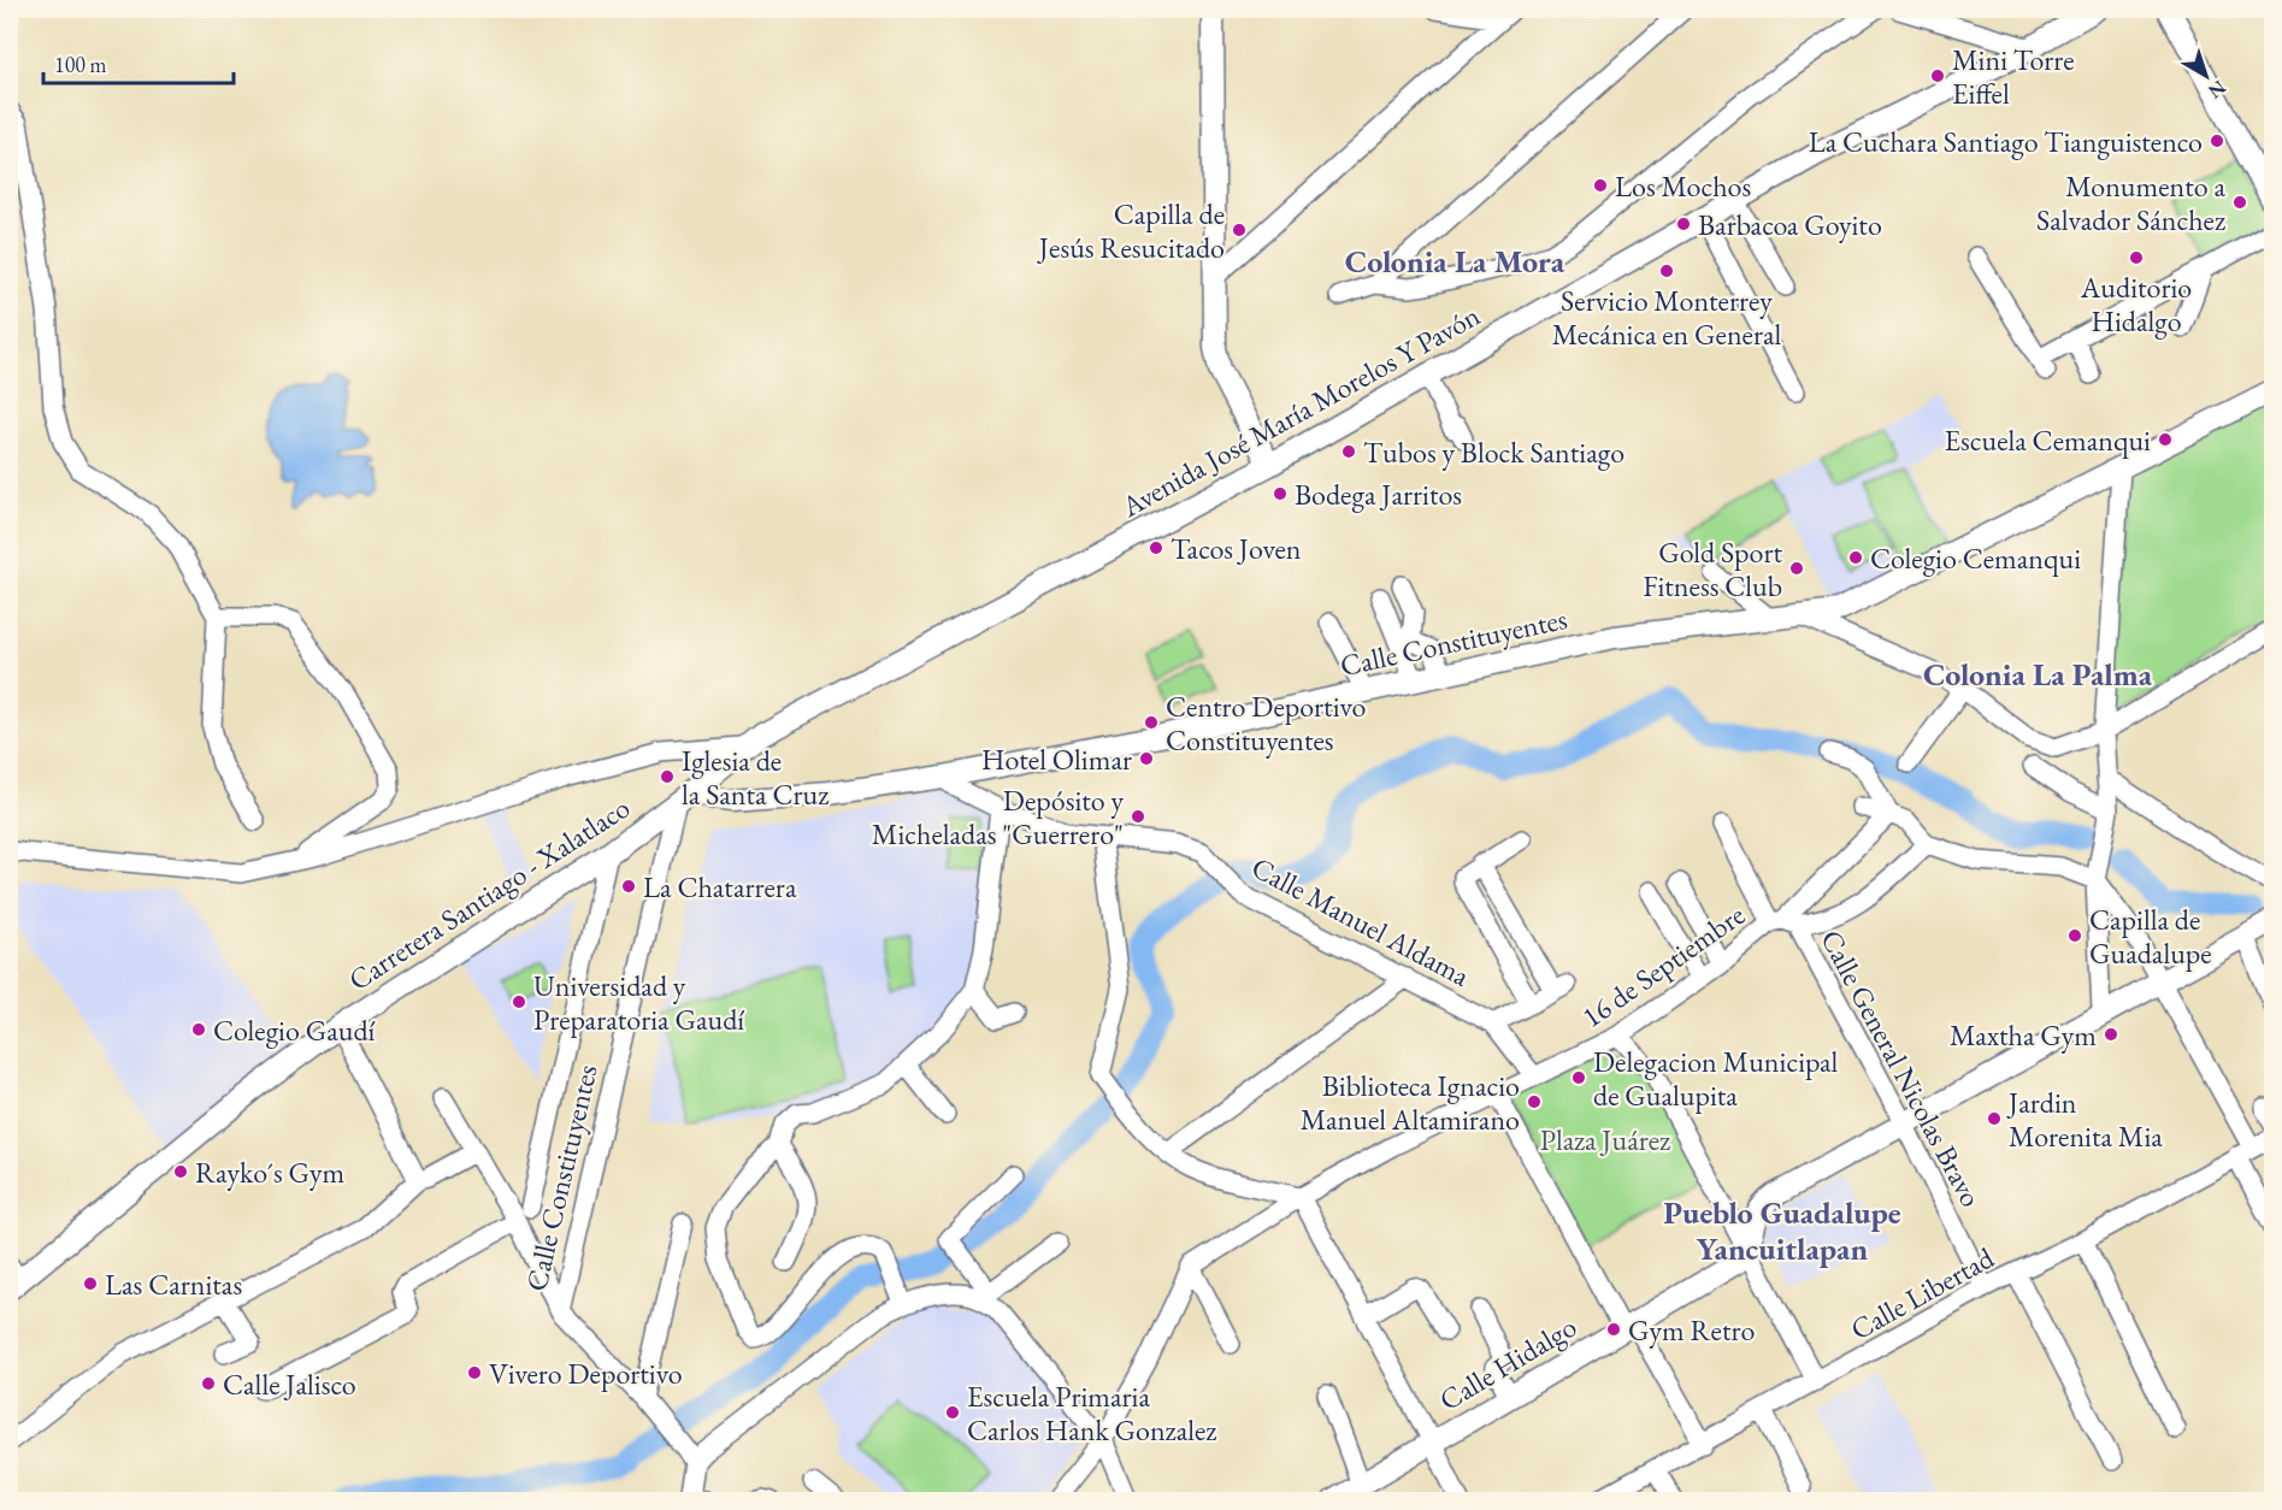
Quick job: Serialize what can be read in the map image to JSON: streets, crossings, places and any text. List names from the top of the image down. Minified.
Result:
{"streets":{"main road":["Avenida José María Morelos Y Pavón","Calle Constituyentes","Carretera Santiago - Xalatlaco","Calle Hidalgo"],"street":["Calle Manuel Aldama","16 de Septiembre","Calle General Nicolas Bravo","Calle Libertad"]},"crossings":[["Avenida José María Morelos Y Pavón","Calle Constituyentes"],["Avenida José María Morelos Y Pavón","Carretera Santiago - Xalatlaco"],["Calle Constituyentes","Carretera Santiago - Xalatlaco"],["Calle Constituyentes","Calle Manuel Aldama"],["Calle Manuel Aldama","16 de Septiembre"],["16 de Septiembre","Calle General Nicolas Bravo"],["Calle General Nicolas Bravo","Calle Libertad"]],"districts":["Colonia La Mora","Colonia La Palma","Pueblo Guadalupe Yancuitlapan"],"parks":["Plaza Juárez"],"places":["Mini Torre Eiffel","La Cuchara Santiago Tianguistenco","Los Mochos","Monumento a Salvador Sánchez","Barbacoa Goyito","Capilla de Jesús Resucitado","Auditorio Hidalgo","Servicio Monterrey Mecánica en General","Escuela Cemanqui","Tubos y Block Santiago","Bodega Jarritos","Tacos Joven","Colegio Cemanqui","Gold Sport Fitness Club","Centro Deportivo Constituyentes","Hotel Olimar","Iglesia de la Santa Cruz","Depósito y Micheladas \"Guerrero\"","La Chatarrera","Capilla de Guadalupe","Universidad y Preparatoria Gaudí","Colegio Gaudí","Maxtha Gym","Delegacion Municipal de Gualupita","Biblioteca Ignacio Manuel Altamirano","Jardin Morenita Mia","Rayko´s Gym","Las Carnitas","Gym Retro","Vivero Deportivo","Calle Jalisco","Escuela Primaria Carlos Hank Gonzalez"],"scale_bar":"100 m","north":"bottom right"}
